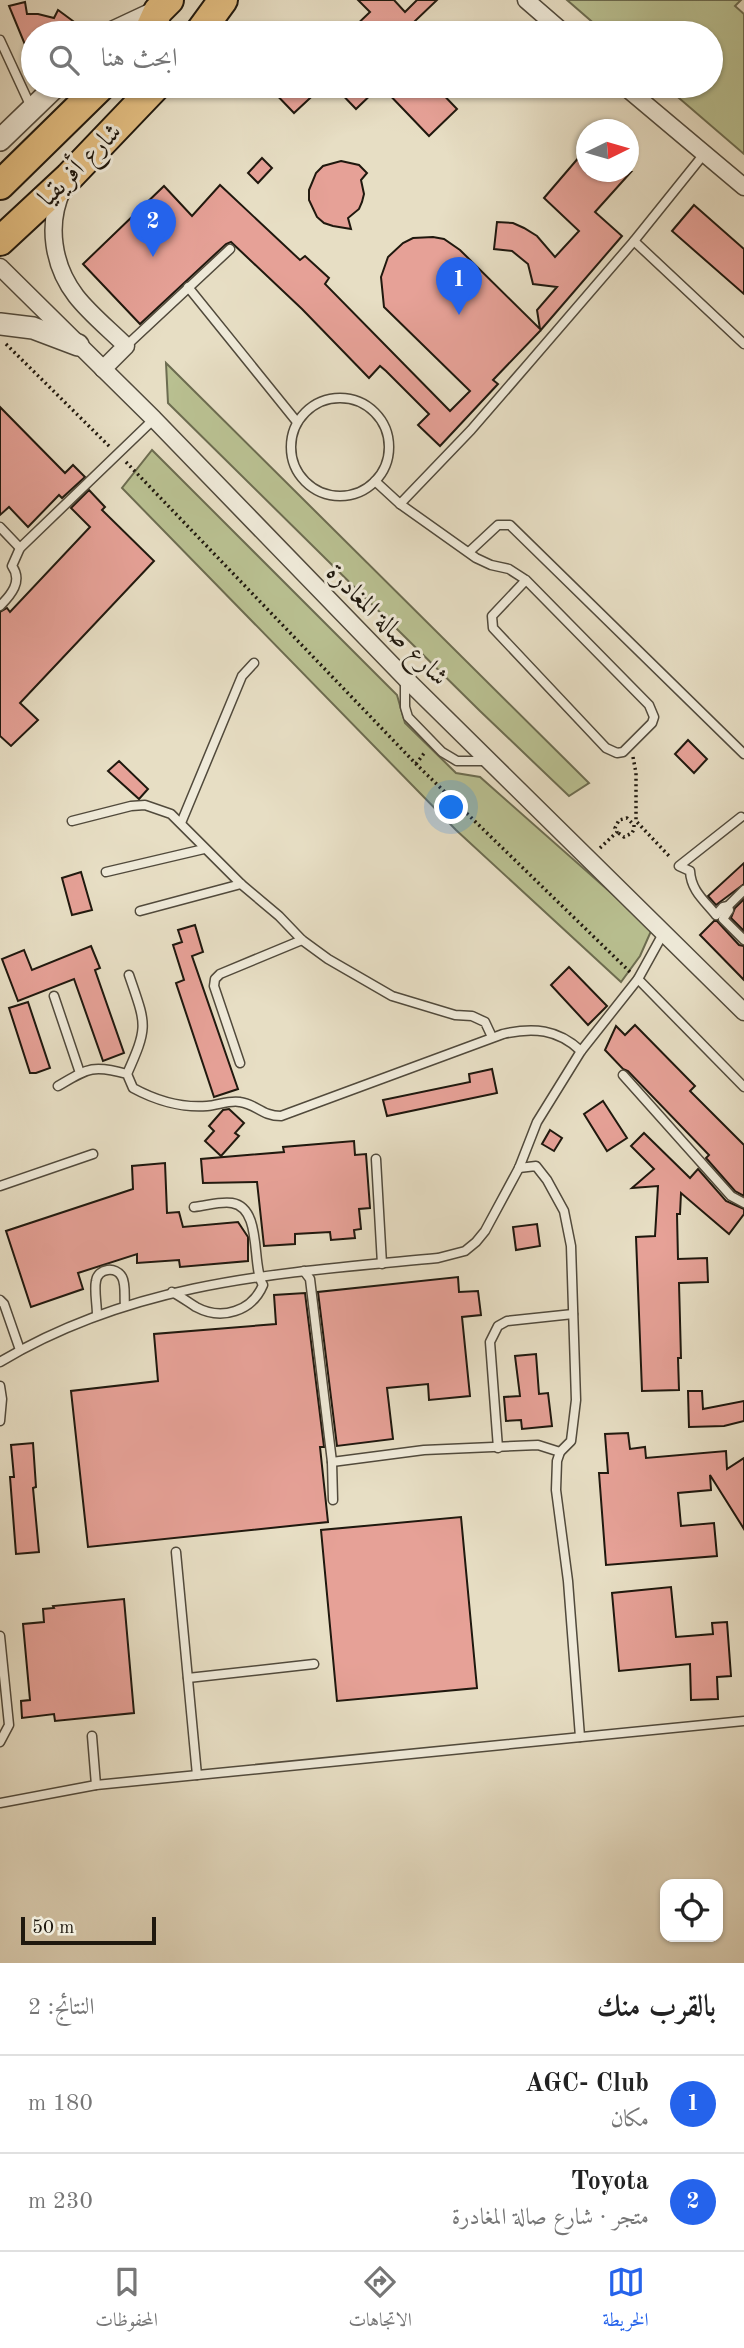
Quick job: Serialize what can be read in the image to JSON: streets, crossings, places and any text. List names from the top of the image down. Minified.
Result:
{"streets":{"highway":["شارع أفريقيا"],"street":["شارع صالة المغادرة"]},"scale_bar":"50 m","north":"right","page":{"search":"ابحث هنا","pins":["2","1"],"scale":"50 m","heading":["بالقرب منك","النتائج: 2"],"list":[{"mark":"1","name":"AGC- Club","note":"مكان","value":"180 m"},{"mark":"2","name":"Toyota","note":"متجر · شارع صالة المغادرة","value":"230 m"}],"nav":["الخريطة","الاتجاهات","المحفوظات"]}}
